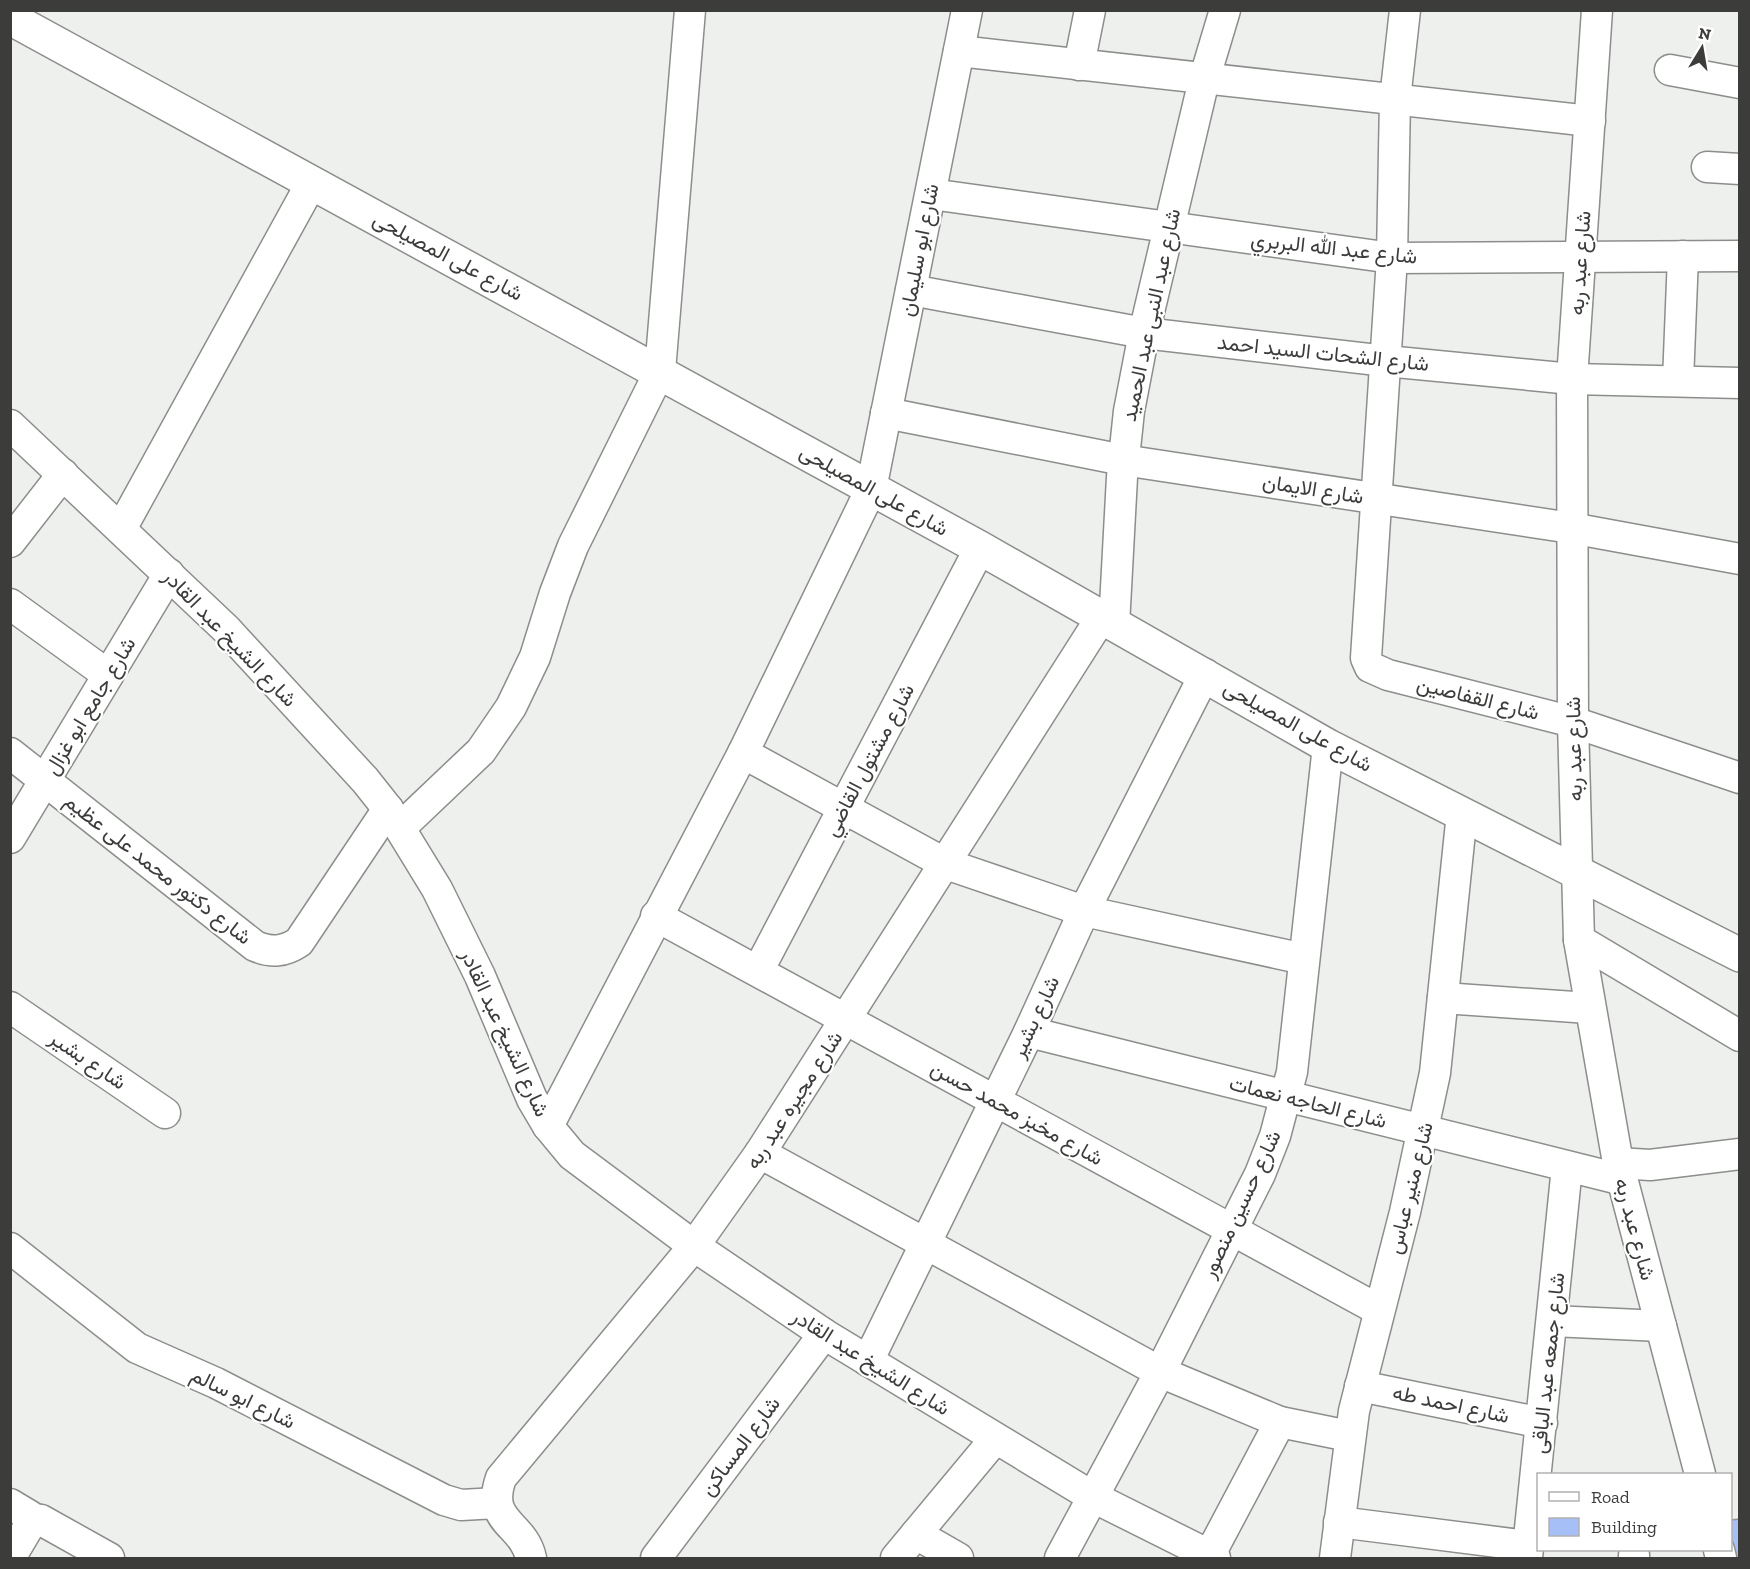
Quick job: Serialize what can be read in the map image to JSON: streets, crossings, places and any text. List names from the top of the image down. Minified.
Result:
{"streets":{"street":["شارع عبد الله البربري","شارع ابو سليمان","شارع على المصيلحى","شارع عبد ربه","شارع عبد النبى عبد الحميد","شارع الشحات السيد احمد","شارع الايمان","شارع الشيخ عبد القادر","شارع القفاصين","شارع جامع ابو غزال","شارع مشتول القاضي","شارع دكتور محمد على عظيم","شارع بشير","شارع مجيره عبد ربه","شارع الحاجه نعمات","شارع مخبز محمد حسن","شارع منير عباس","شارع حسين منصور","شارع جمعه عبد الباقى","شارع ابو سالم","شارع احمد طه","شارع المساكن"]},"crossings":[["شارع عبد الله البربري","شارع ابو سليمان"],["شارع عبد الله البربري","شارع عبد ربه"],["شارع عبد الله البربري","شارع عبد النبى عبد الحميد"],["شارع ابو سليمان","شارع على المصيلحى"],["شارع ابو سليمان","شارع الشحات السيد احمد"],["شارع ابو سليمان","شارع الايمان"],["شارع ابو سليمان","شارع الشيخ عبد القادر"],["شارع ابو سليمان","شارع مخبز محمد حسن"],["شارع على المصيلحى","شارع عبد ربه"],["شارع على المصيلحى","شارع عبد النبى عبد الحميد"],["شارع على المصيلحى","شارع مشتول القاضي"],["شارع على المصيلحى","شارع دكتور محمد على عظيم"],["شارع على المصيلحى","شارع بشير"],["شارع على المصيلحى","شارع مجيره عبد ربه"],["شارع على المصيلحى","شارع منير عباس"],["شارع على المصيلحى","شارع حسين منصور"],["شارع عبد ربه","شارع الشحات السيد احمد"],["شارع عبد ربه","شارع الايمان"],["شارع عبد ربه","شارع القفاصين"],["شارع عبد ربه","شارع الحاجه نعمات"],["شارع عبد النبى عبد الحميد","شارع الشحات السيد احمد"],["شارع عبد النبى عبد الحميد","شارع الايمان"],["شارع عبد النبى عبد الحميد","شارع مجيره عبد ربه"],["شارع الايمان","شارع القفاصين"],["شارع الشيخ عبد القادر","شارع جامع ابو غزال"],["شارع الشيخ عبد القادر","شارع دكتور محمد على عظيم"],["شارع الشيخ عبد القادر","شارع بشير"],["شارع الشيخ عبد القادر","شارع مجيره عبد ربه"],["شارع الشيخ عبد القادر","شارع حسين منصور"],["شارع الشيخ عبد القادر","شارع المساكن"],["شارع جامع ابو غزال","شارع دكتور محمد على عظيم"],["شارع مشتول القاضي","شارع مخبز محمد حسن"],["شارع بشير","شارع الحاجه نعمات"],["شارع بشير","شارع مخبز محمد حسن"],["شارع مجيره عبد ربه","شارع مخبز محمد حسن"],["شارع مجيره عبد ربه","شارع ابو سالم"],["شارع الحاجه نعمات","شارع منير عباس"],["شارع الحاجه نعمات","شارع حسين منصور"],["شارع الحاجه نعمات","شارع جمعه عبد الباقى"],["شارع مخبز محمد حسن","شارع منير عباس"],["شارع مخبز محمد حسن","شارع حسين منصور"],["شارع منير عباس","شارع احمد طه"],["شارع جمعه عبد الباقى","شارع احمد طه"]],"legend":["Road","Building"],"north":"top"}
